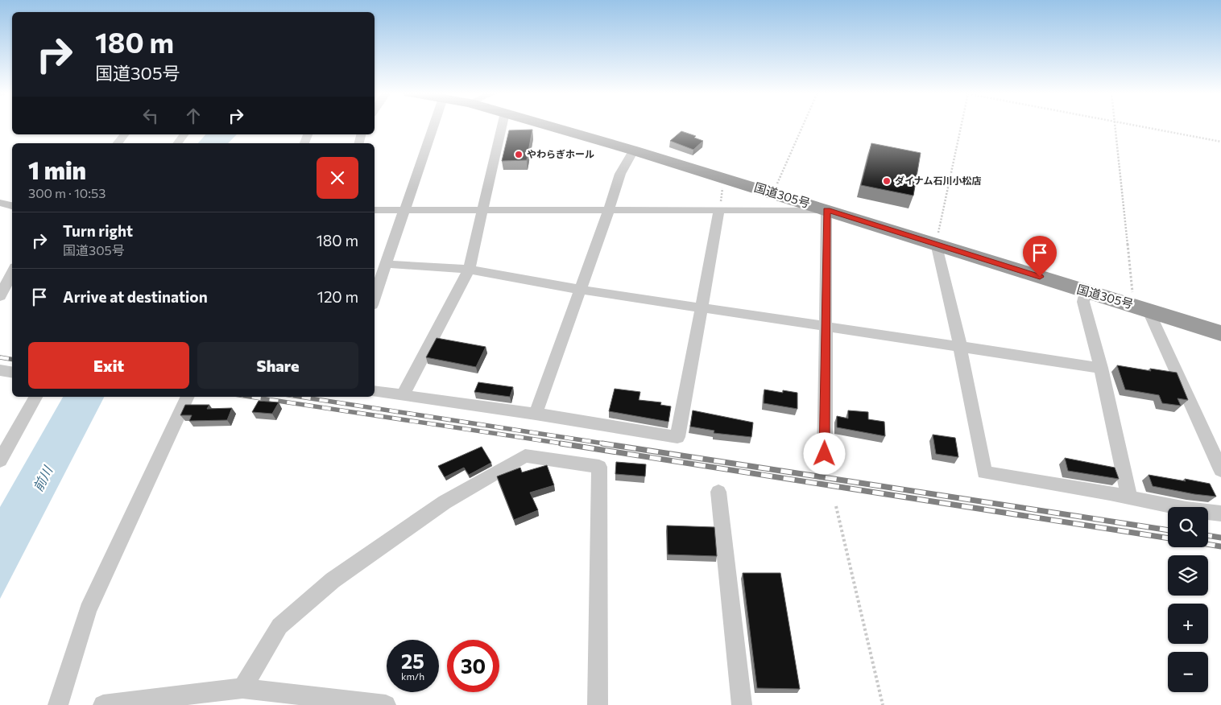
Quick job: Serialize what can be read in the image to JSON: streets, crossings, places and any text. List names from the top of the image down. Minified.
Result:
{"streets":{"highway":["国道305号"]},"water":["前川"],"places":["やわらぎホール","ダイナム石川小松店"],"page":{"turn":["180 m","国道305号"],"heading":["1 min","300 m · 10:53"],"list":[{"name":"Turn right","note":"国道305号","value":"180 m"},{"name":"Arrive at destination","value":"120 m"}],"buttons":["Exit","Share"],"map_buttons":["+","−"],"speed":"25 km/h","limit":"30"}}
